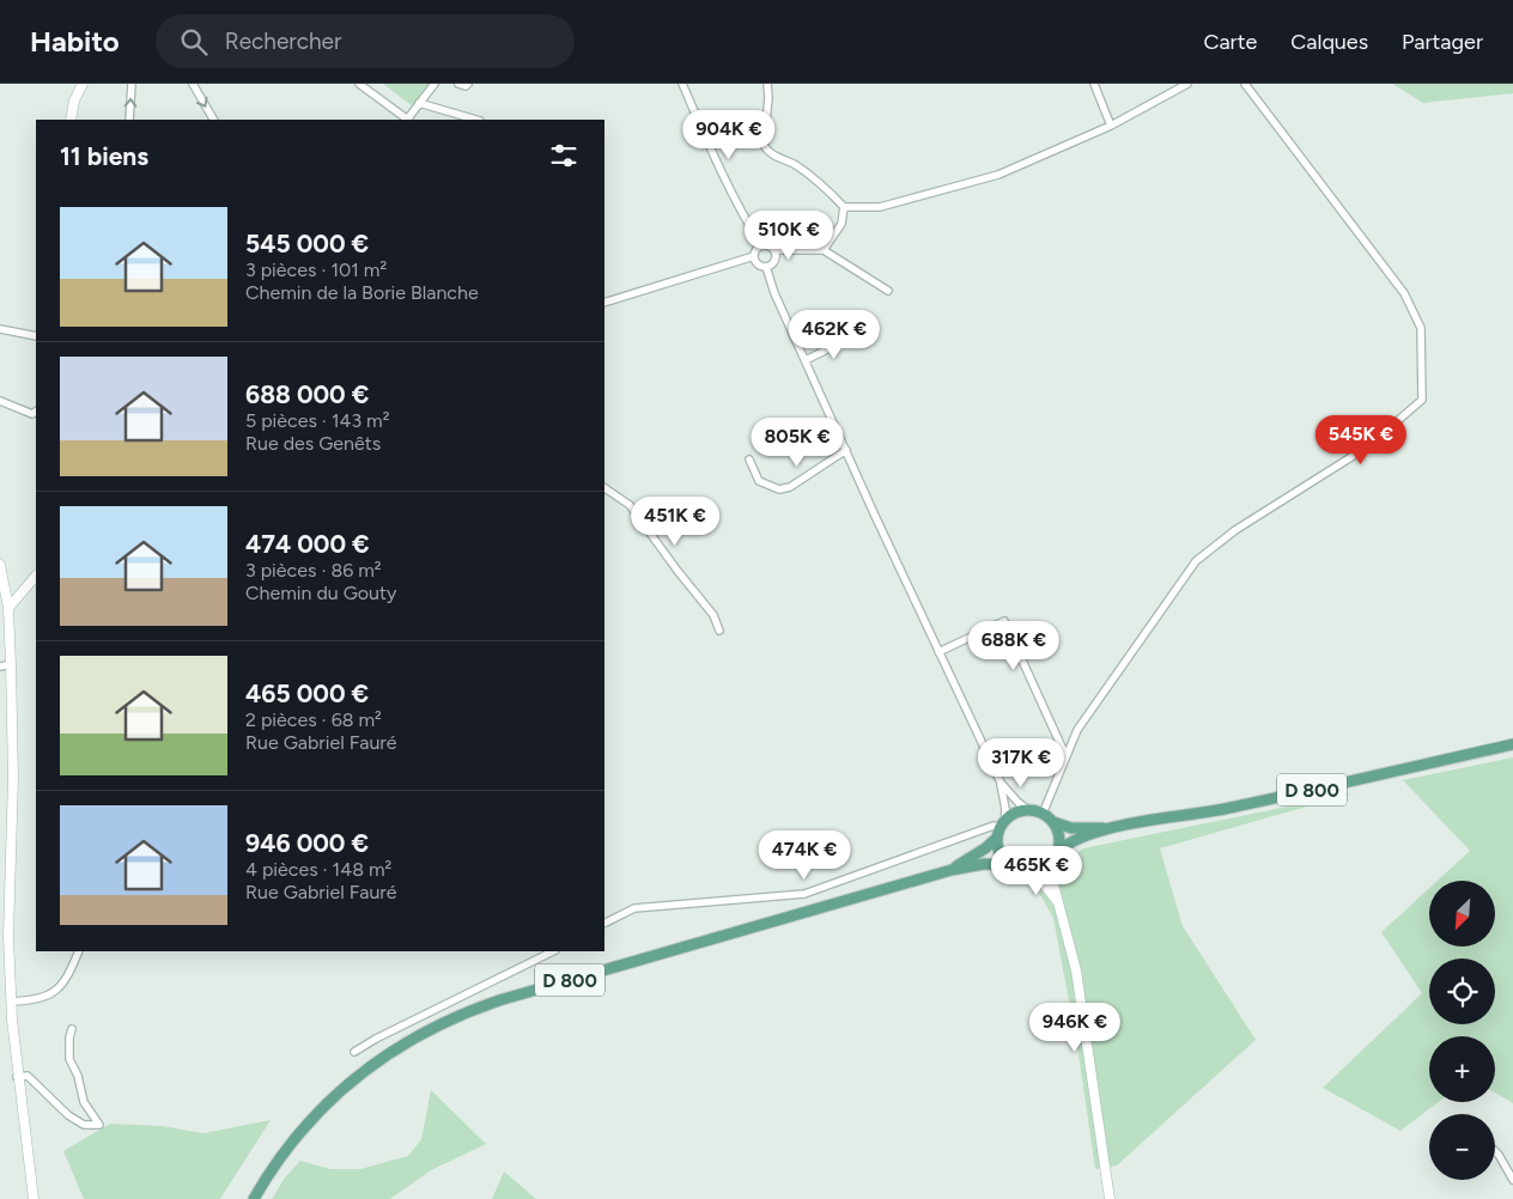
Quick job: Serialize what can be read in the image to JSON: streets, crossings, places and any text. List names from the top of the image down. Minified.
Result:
{"streets":{"main road":["D 800"]},"north":"bottom left","page":{"header":"Habito","search":"Rechercher","nav":["Carte","Calques","Partager"],"price":["904K €","510K €","462K €","545K €","805K €","451K €","688K €","317K €","474K €","465K €","946K €"],"heading":"11 biens","list":[{"name":"545 000 €","note":"3 pièces · 101 m² · Chemin de la Borie Blanche"},{"name":"688 000 €","note":"5 pièces · 143 m² · Rue des Genêts"},{"name":"474 000 €","note":"3 pièces · 86 m² · Chemin du Gouty"},{"name":"465 000 €","note":"2 pièces · 68 m² · Rue Gabriel Fauré"},{"name":"946 000 €","note":"4 pièces · 148 m² · Rue Gabriel Fauré"}],"map_buttons":["+","−"]}}
